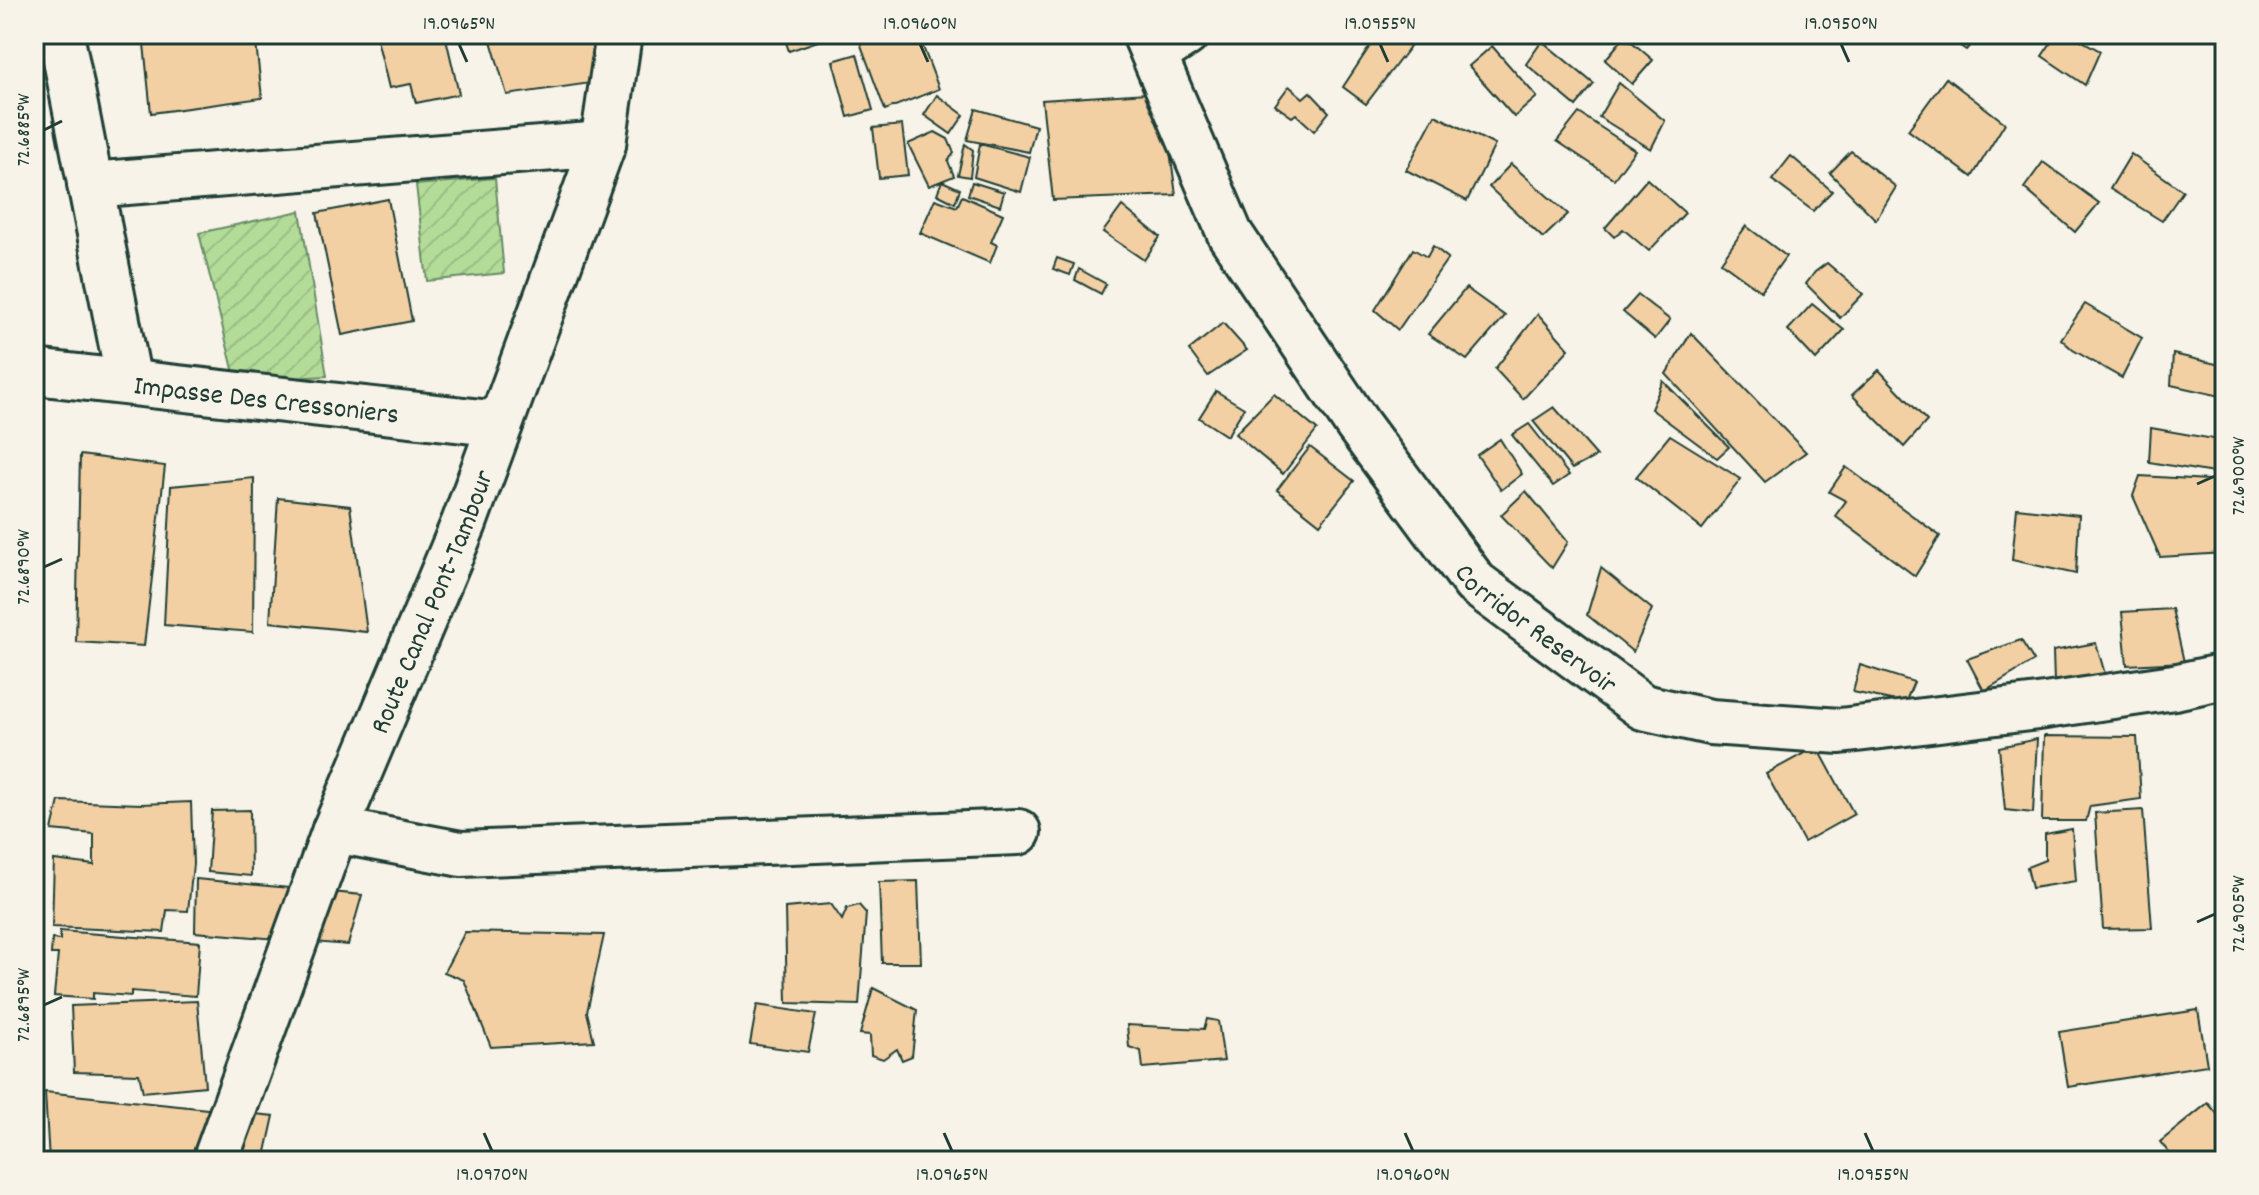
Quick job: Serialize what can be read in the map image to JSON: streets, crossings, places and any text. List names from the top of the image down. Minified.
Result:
{"streets":{"street":["Impasse Des Cressoniers","Route Canal Pont-Tambour","Corridor Reservoir"]},"crossings":[["Impasse Des Cressoniers","Route Canal Pont-Tambour"]],"coordinates":["19.0965°N","19.0960°N","19.0955°N","19.0950°N","72.6885°W","72.6900°W","72.6890°W","72.6905°W","72.6895°W","19.0970°N"]}
